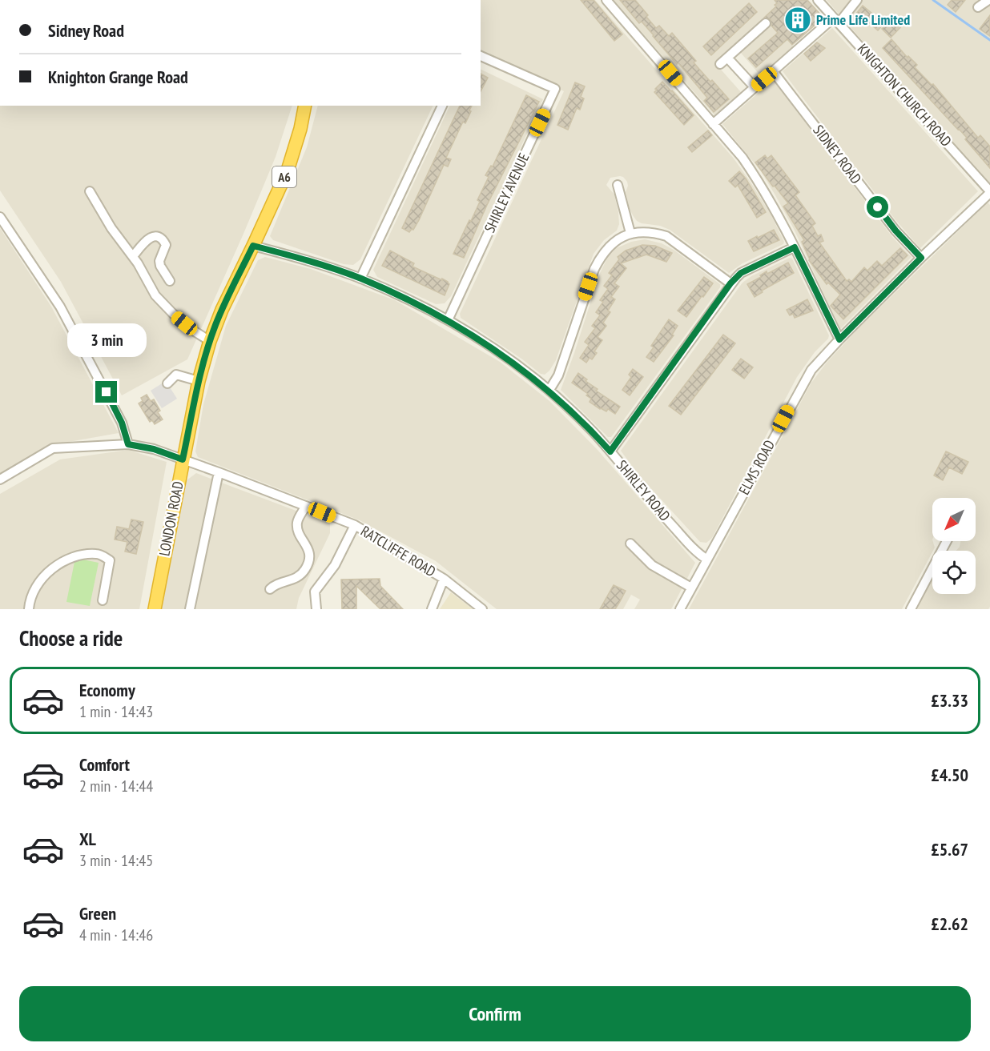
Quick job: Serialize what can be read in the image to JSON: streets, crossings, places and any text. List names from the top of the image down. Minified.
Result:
{"streets":{"highway":["A6","LONDON ROAD"],"street":["KNIGHTON CHURCH ROAD","SIDNEY ROAD","SHIRLEY AVENUE","ELMS ROAD","SHIRLEY ROAD","RATCLIFFE ROAD"]},"crossings":[["KNIGHTON CHURCH ROAD","ELMS ROAD"],["SIDNEY ROAD","ELMS ROAD"],["SHIRLEY AVENUE","SHIRLEY ROAD"],["ELMS ROAD","SHIRLEY ROAD"],["SHIRLEY ROAD","LONDON ROAD"],["LONDON ROAD","RATCLIFFE ROAD"]],"places":{"building":["Prime Life Limited"]},"north":"bottom left","page":{"banner":["Sidney Road","Knighton Grange Road"],"bubble":"3 min","heading":"Choose a ride","list":[{"name":"Economy","note":"1 min · 14:43","value":"£3.33"},{"name":"Comfort","note":"2 min · 14:44","value":"£4.50"},{"name":"XL","note":"3 min · 14:45","value":"£5.67"},{"name":"Green","note":"4 min · 14:46","value":"£2.62"}],"buttons":"Confirm"}}
